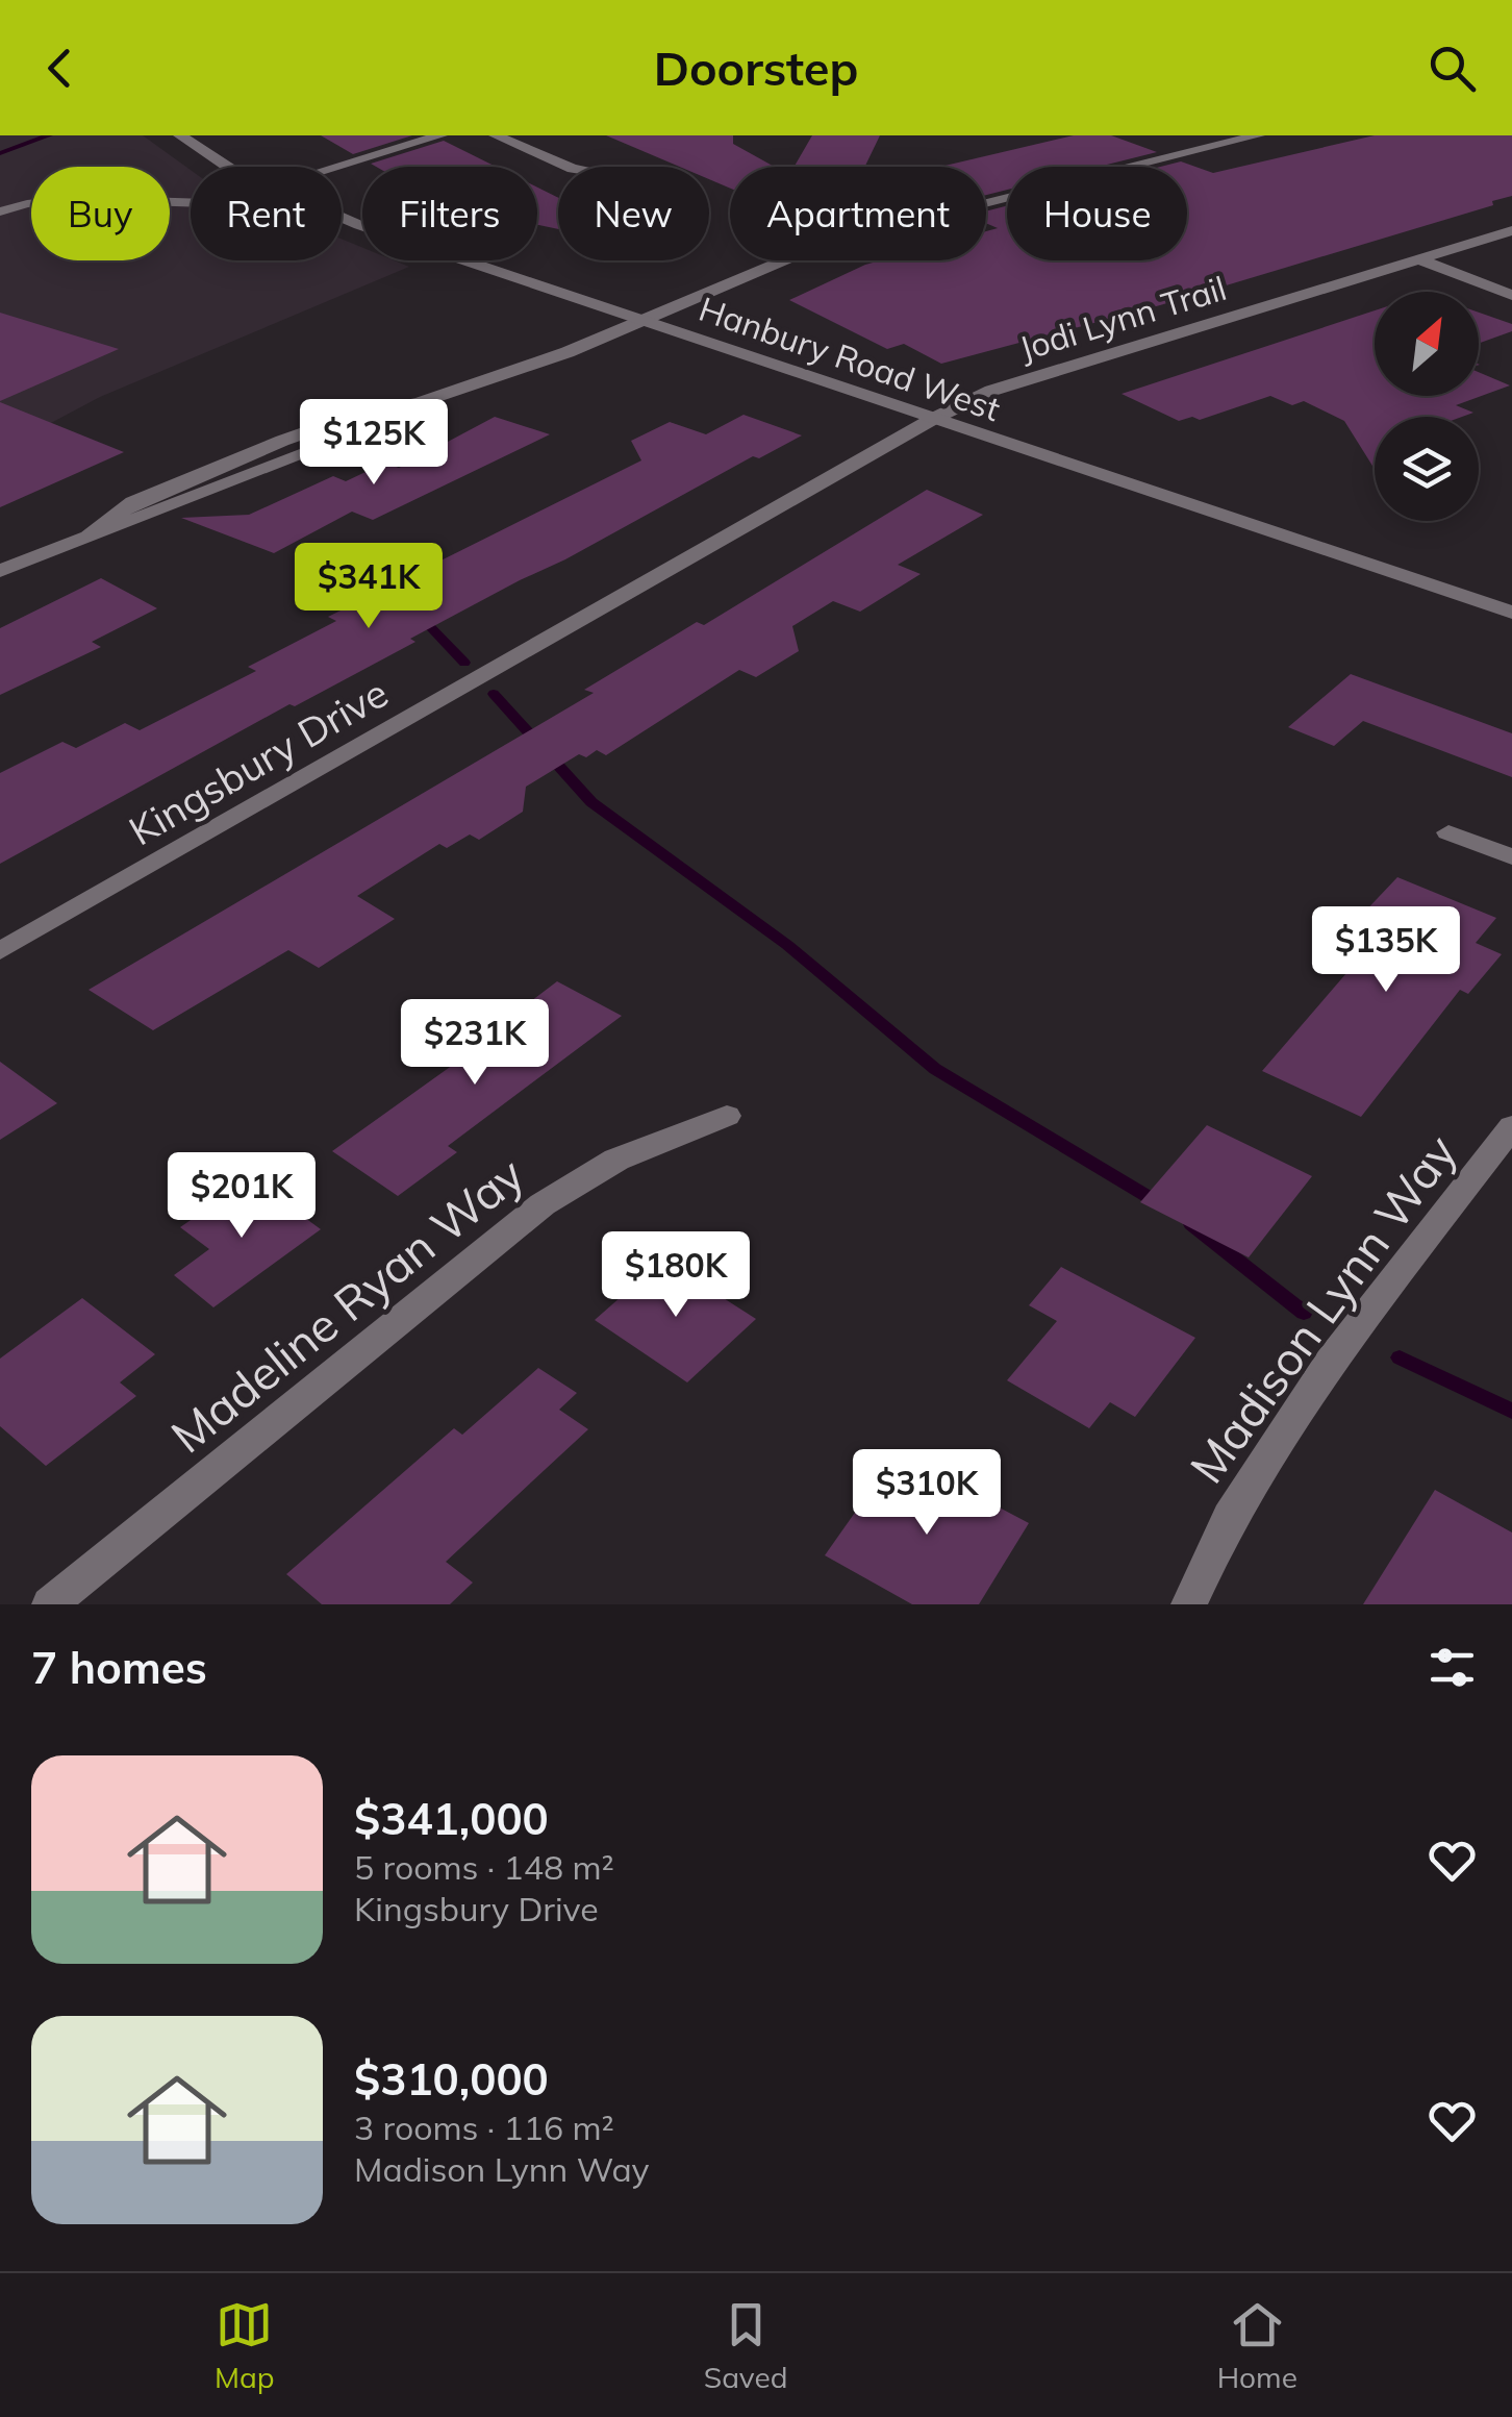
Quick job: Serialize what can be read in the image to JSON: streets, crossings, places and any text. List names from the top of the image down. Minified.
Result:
{"streets":{"street":["Jodi Lynn Trail","Hanbury Road West","Kingsbury Drive","Madeline Ryan Way","Madison Lynn Way"]},"crossings":[["Jodi Lynn Trail","Hanbury Road West"],["Jodi Lynn Trail","Kingsbury Drive"],["Hanbury Road West","Kingsbury Drive"]],"north":"top right","page":{"header":"Doorstep","chip":["Buy","Rent","Filters","New","Apartment","House"],"price":["$125K","$341K","$135K","$231K","$201K","$180K","$310K"],"heading":"7 homes","list":[{"name":"$341,000","note":"5 rooms · 148 m² · Kingsbury Drive"},{"name":"$310,000","note":"3 rooms · 116 m² · Madison Lynn Way"}],"tabs":["Map","Saved","Home"]}}
